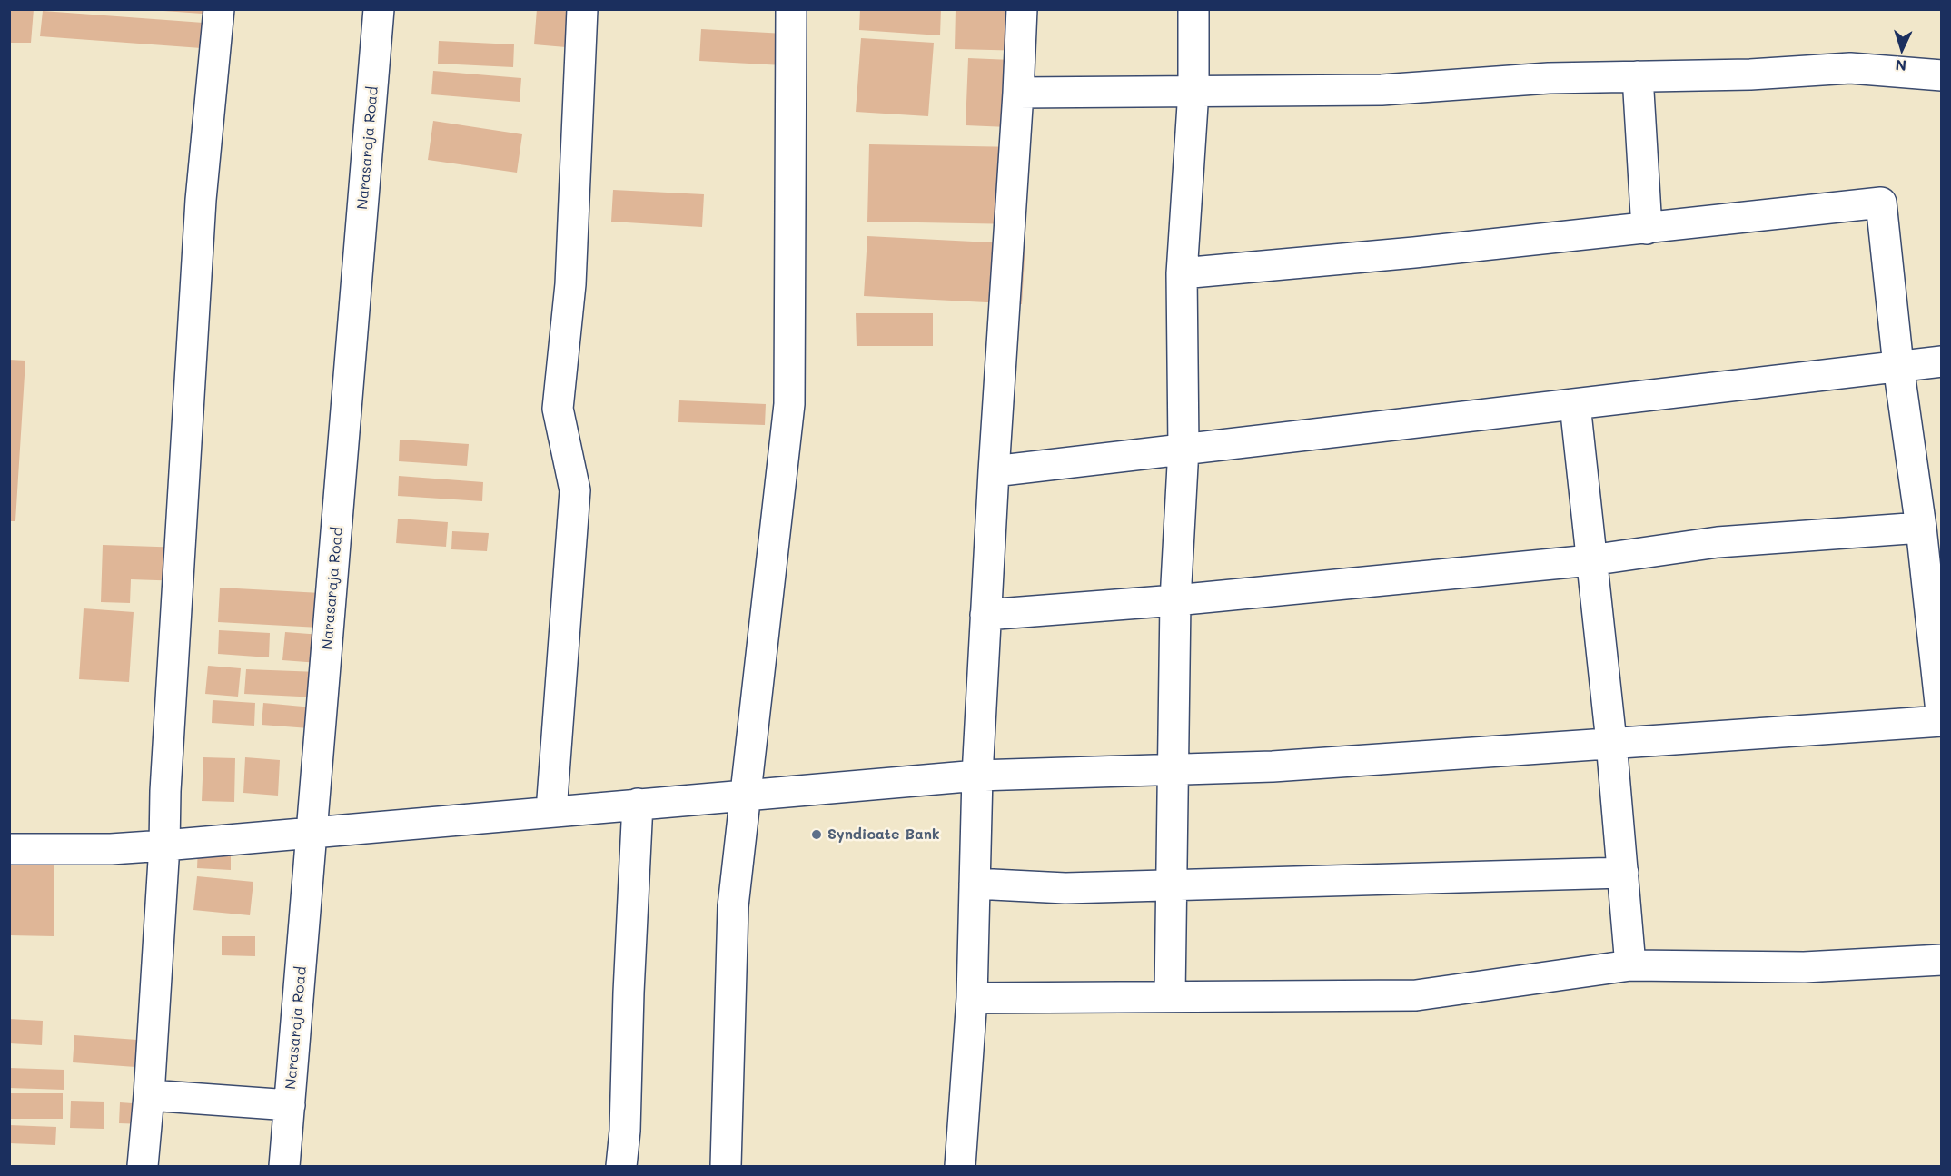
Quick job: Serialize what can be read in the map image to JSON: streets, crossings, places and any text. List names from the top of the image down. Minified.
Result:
{"streets":{"street":["Narasaraja Road"]},"places":["Syndicate Bank"],"north":"bottom"}
